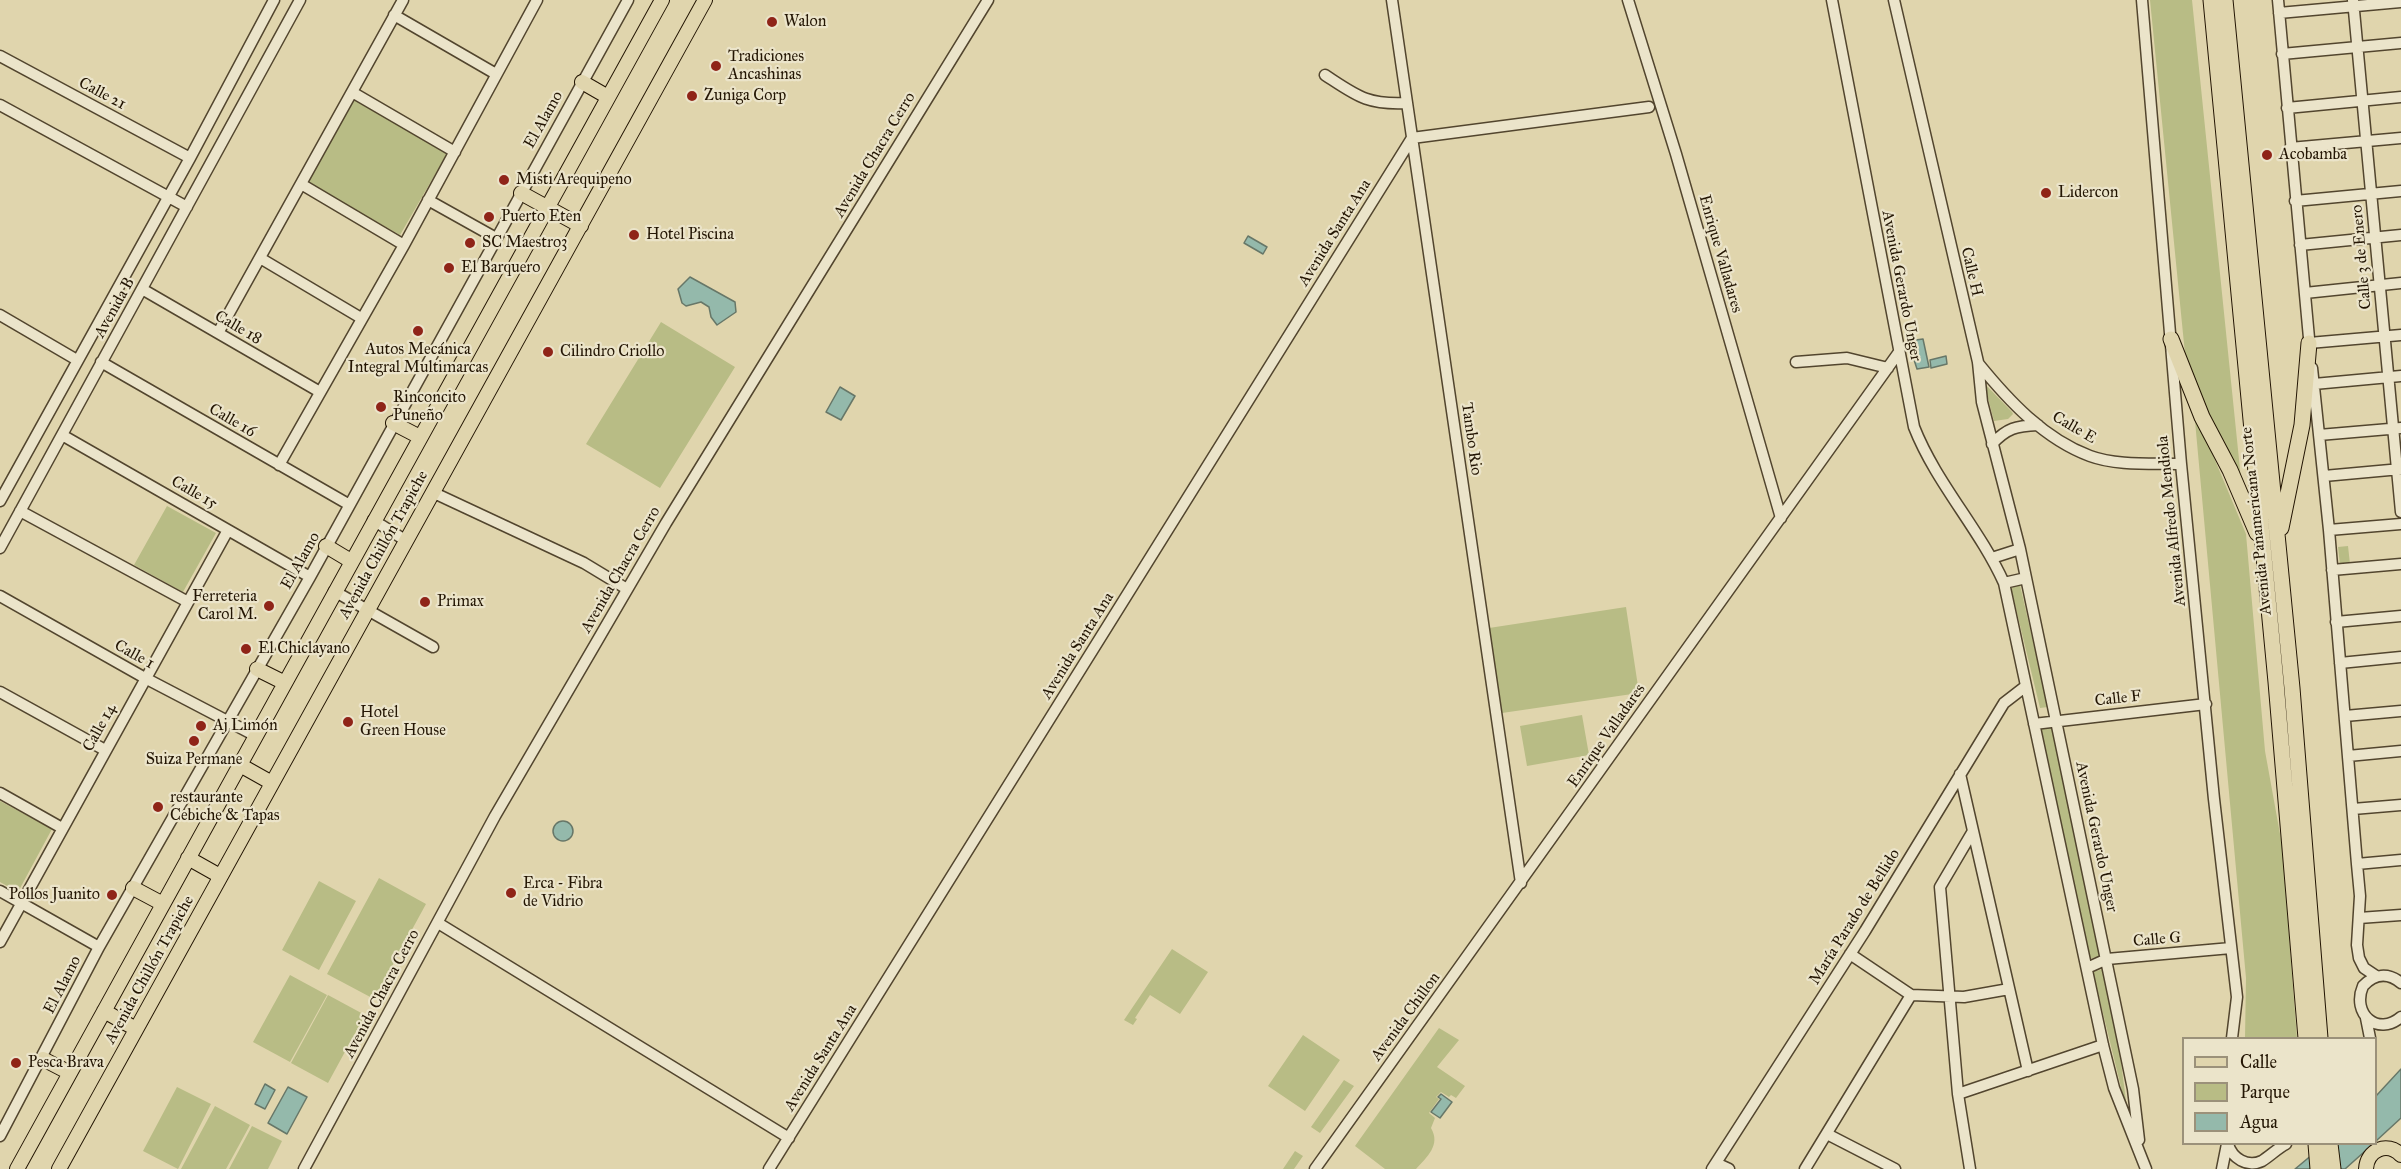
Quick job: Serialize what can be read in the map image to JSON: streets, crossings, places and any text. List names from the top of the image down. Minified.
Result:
{"streets":{"highway":["Avenida Panamericana Norte"],"main road":["Avenida Chillón Trapiche"],"street":["Calle 21","El Alamo","Avenida Chacra Cerro","Avenida Santa Ana","Enrique Valladares","Calle 3 de Enero","Calle H","Avenida Gerardo Unger","Avenida B","Calle 18","Calle 16","Calle E","Tambo Rio","Calle 15","Avenida Alfredo Mendiola","Calle 1","Calle F","Calle 14","María Parado de Bellido","Calle G","Avenida Chillon"]},"crossings":[["Calle 21","Avenida B"],["El Alamo","Calle 16"],["El Alamo","Calle 15"],["El Alamo","Calle 1"],["Avenida Santa Ana","Tambo Rio"],["Enrique Valladares","Avenida Gerardo Unger"],["Enrique Valladares","Tambo Rio"],["Enrique Valladares","Avenida Chillon"],["Calle H","Avenida Gerardo Unger"],["Calle H","Calle E"],["Avenida Gerardo Unger","Calle F"],["Avenida Gerardo Unger","María Parado de Bellido"],["Avenida Gerardo Unger","Calle G"],["Avenida B","Calle 18"],["Avenida B","Calle 16"],["Avenida B","Calle 15"],["Calle E","Avenida Alfredo Mendiola"],["Tambo Rio","Avenida Chillon"],["Calle 15","Calle 14"],["Avenida Alfredo Mendiola","Calle F"],["Avenida Alfredo Mendiola","Calle G"],["Avenida Chillón Trapiche","Calle 1"],["Calle 1","Calle 14"]],"places":["Walon","Tradiciones Ancashinas","Zuniga Corp","Acobamba","Misti Arequipeno","Lidercon","Puerto Eten","Hotel Piscina","SC Maestro3","El Barquero","Autos Mecánica Integral Multimarcas","Cilindro Criollo","Rinconcito Puneño","Primax","Ferreteria Carol M.","El Chiclayano","Hotel Green House","Aj Limón","Suiza Permane","restaurante Cebiche & Tapas","Erca - Fibra de Vidrio","Pollos Juanito","Pesca Brava"],"legend":["Calle","Parque","Agua"]}
